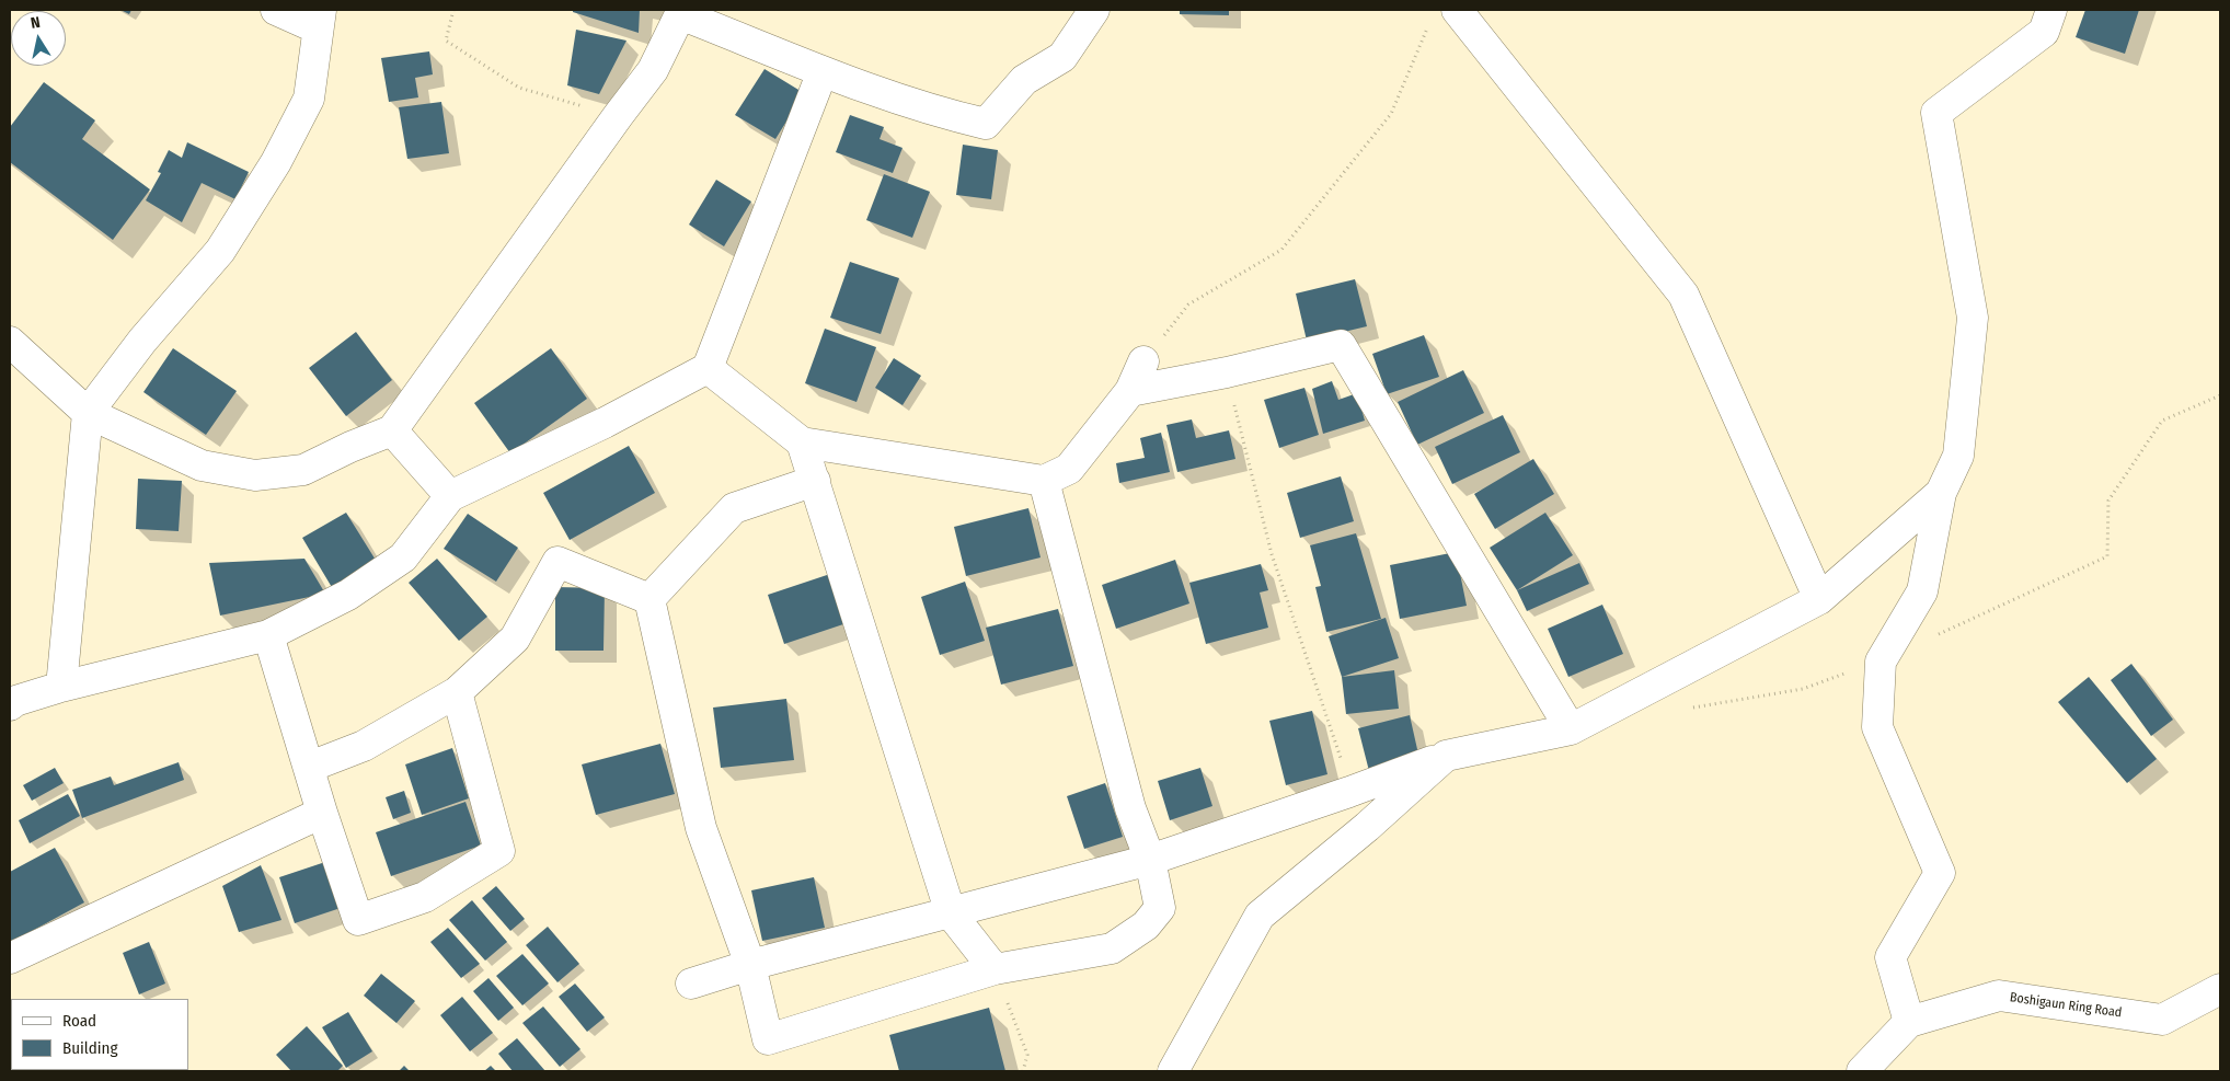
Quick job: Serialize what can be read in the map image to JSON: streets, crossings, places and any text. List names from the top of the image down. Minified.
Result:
{"streets":{"street":["Boshigaun Ring Road"]},"legend":["Road","Building"],"north":"top"}
